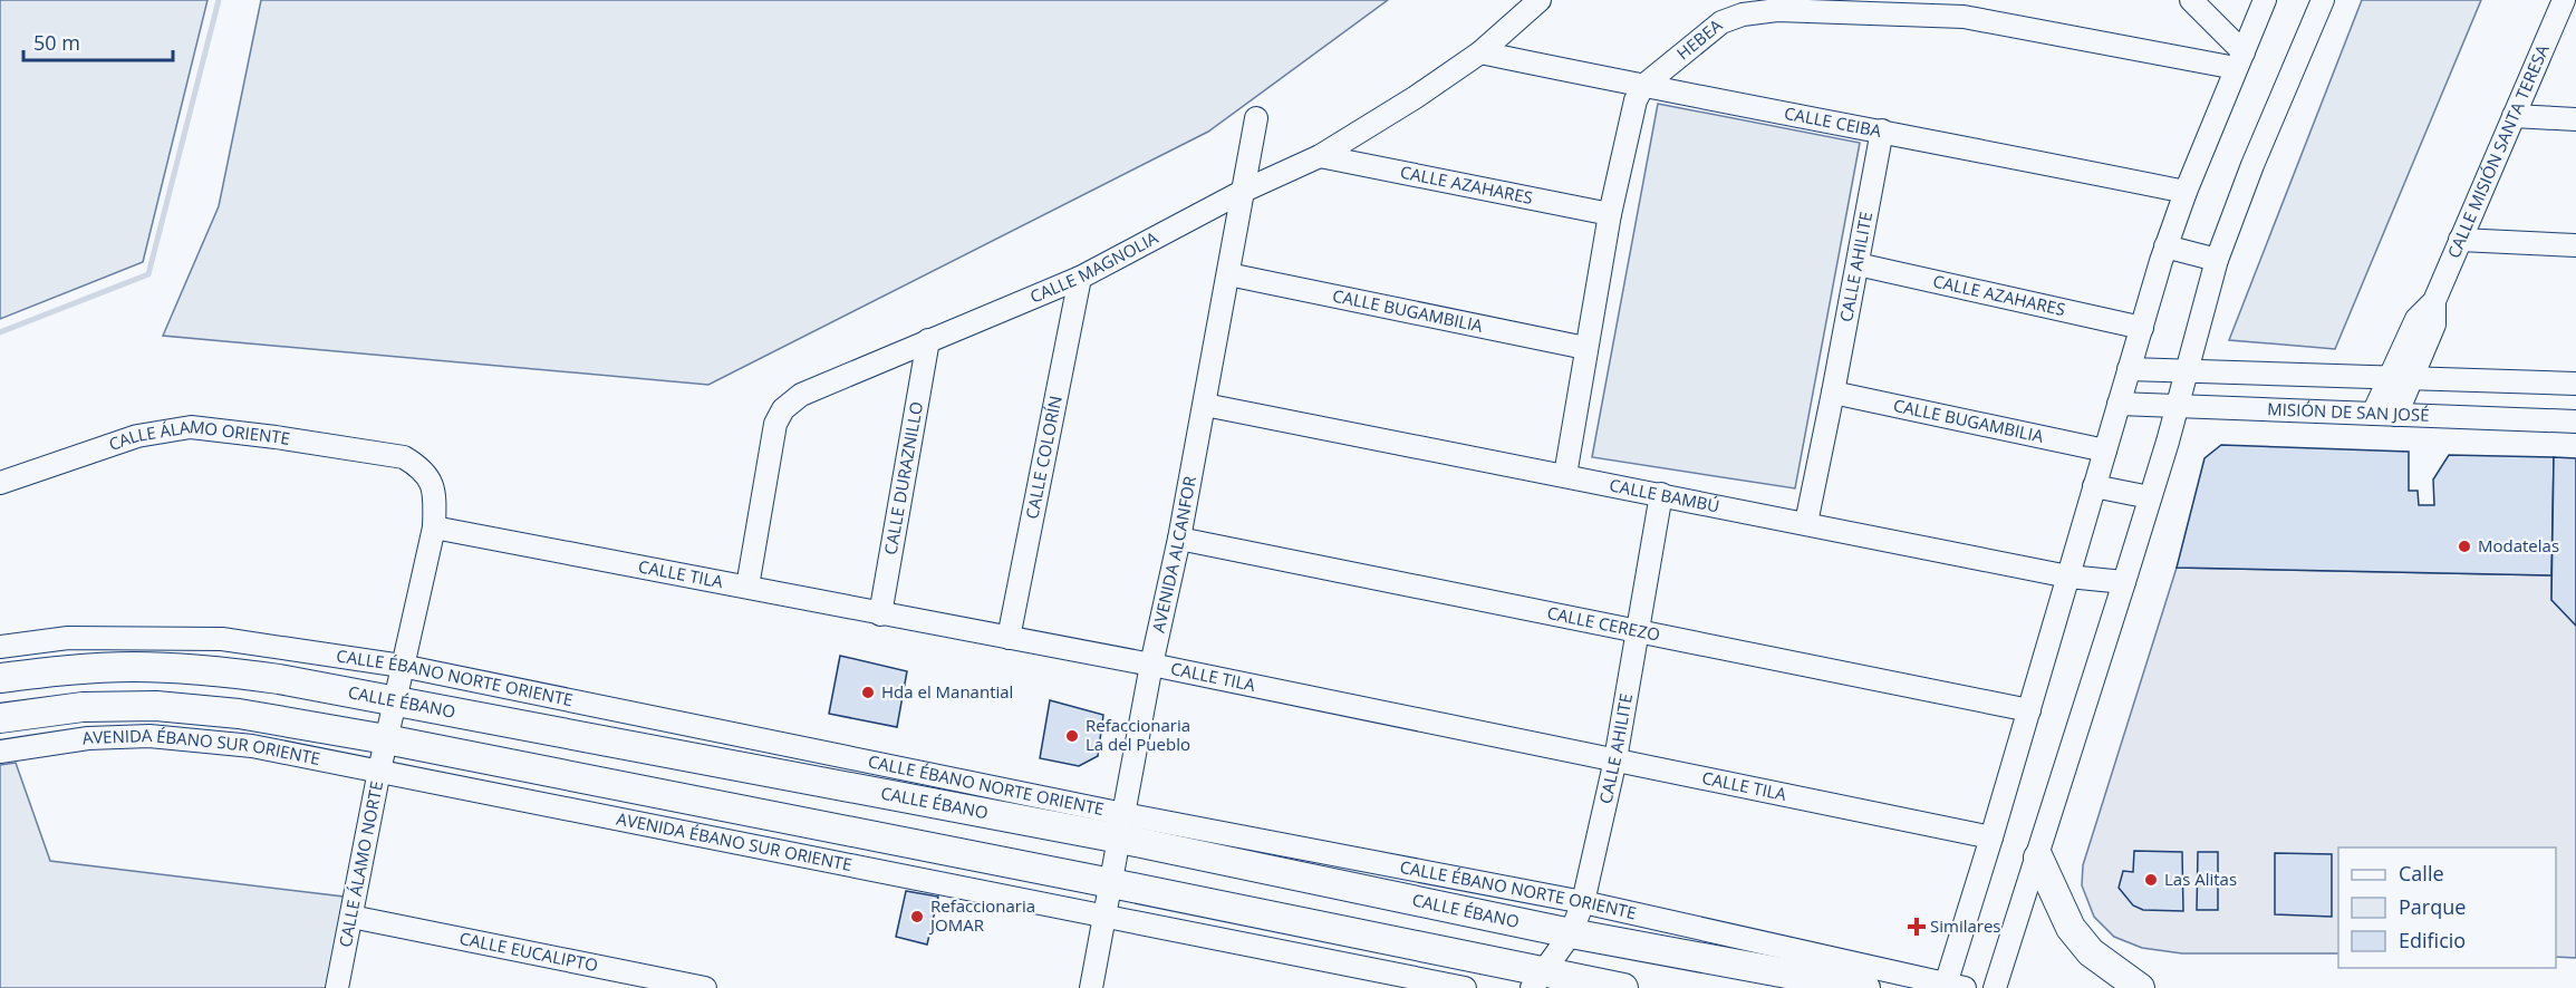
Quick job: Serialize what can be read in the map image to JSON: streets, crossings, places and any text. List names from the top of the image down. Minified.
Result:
{"streets":{"main road":["CALLE ÉBANO"],"street":["HEBEA","CALLE CEIBA","CALLE MISIÓN SANTA TERESA","CALLE AZAHARES","CALLE MAGNOLIA","CALLE AHILITE","CALLE BUGAMBILIA","MISIÓN DE SAN JOSÉ","CALLE ÁLAMO ORIENTE","CALLE COLORÍN","CALLE DURAZNILLO","CALLE BAMBÚ","AVENIDA ALCANFOR","CALLE TILA","CALLE CEREZO","CALLE ÉBANO NORTE ORIENTE","AVENIDA ÉBANO SUR ORIENTE","CALLE ÁLAMO NORTE","CALLE EUCALIPTO"]},"crossings":[["HEBEA","CALLE CEIBA"],["HEBEA","CALLE AZAHARES"],["HEBEA","CALLE BUGAMBILIA"],["HEBEA","CALLE BAMBÚ"],["CALLE CEIBA","CALLE MAGNOLIA"],["CALLE CEIBA","CALLE AHILITE"],["CALLE MISIÓN SANTA TERESA","MISIÓN DE SAN JOSÉ"],["CALLE AZAHARES","CALLE MAGNOLIA"],["CALLE AZAHARES","CALLE AHILITE"],["CALLE MAGNOLIA","CALLE COLORÍN"],["CALLE MAGNOLIA","CALLE DURAZNILLO"],["CALLE MAGNOLIA","AVENIDA ALCANFOR"],["CALLE MAGNOLIA","CALLE TILA"],["CALLE AHILITE","CALLE BUGAMBILIA"],["CALLE AHILITE","CALLE BAMBÚ"],["CALLE AHILITE","CALLE TILA"],["CALLE AHILITE","CALLE CEREZO"],["CALLE AHILITE","CALLE ÉBANO NORTE ORIENTE"],["CALLE AHILITE","CALLE ÉBANO"],["CALLE BUGAMBILIA","AVENIDA ALCANFOR"],["CALLE ÁLAMO ORIENTE","CALLE ÁLAMO NORTE"],["CALLE COLORÍN","CALLE TILA"],["CALLE DURAZNILLO","CALLE TILA"],["CALLE BAMBÚ","AVENIDA ALCANFOR"],["AVENIDA ALCANFOR","CALLE TILA"],["AVENIDA ALCANFOR","CALLE CEREZO"],["AVENIDA ALCANFOR","CALLE ÉBANO NORTE ORIENTE"],["AVENIDA ALCANFOR","CALLE ÉBANO"],["AVENIDA ALCANFOR","AVENIDA ÉBANO SUR ORIENTE"],["CALLE TILA","CALLE ÁLAMO NORTE"],["CALLE ÉBANO NORTE ORIENTE","CALLE ÉBANO"],["CALLE ÉBANO NORTE ORIENTE","CALLE ÁLAMO NORTE"],["CALLE ÉBANO","CALLE ÁLAMO NORTE"],["AVENIDA ÉBANO SUR ORIENTE","CALLE ÁLAMO NORTE"],["CALLE ÁLAMO NORTE","CALLE EUCALIPTO"]],"places":{"other":["Modatelas","Hda el Manantial","Refaccionaria La del Pueblo","Las Alitas","Refaccionaria JOMAR"],"health":["Similares"]},"legend":["Calle","Parque","Edificio"],"scale_bar":"50 m"}
